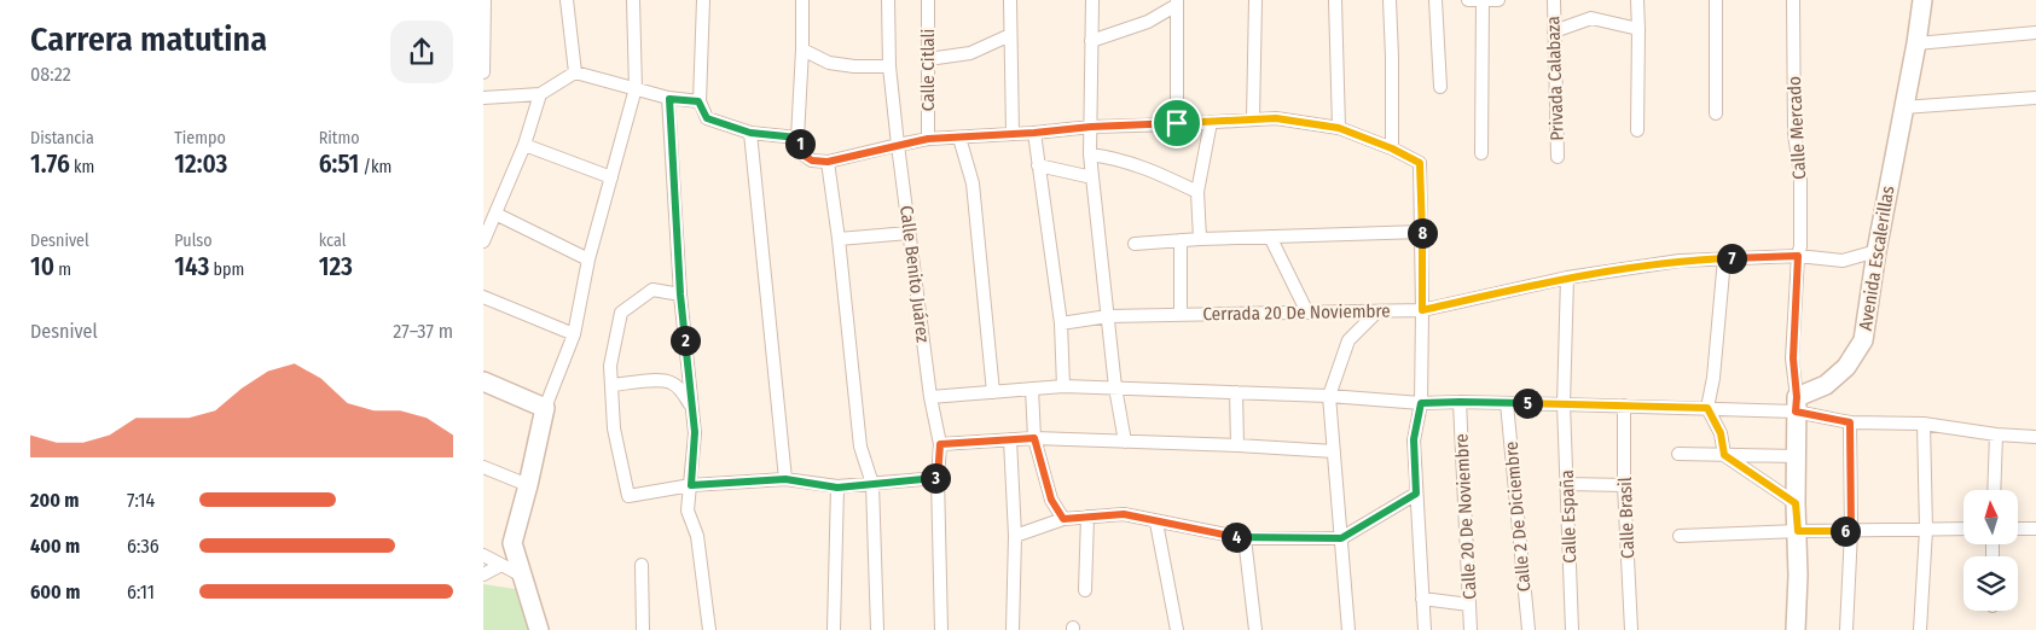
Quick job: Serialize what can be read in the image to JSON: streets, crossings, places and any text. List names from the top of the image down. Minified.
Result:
{"streets":{"main road":["Avenida Escalerillas"],"street":["Calle Citlali","Privada Calabaza","Calle Mercado","Calle Benito Juárez","Cerrada 20 De Noviembre","Calle 20 De Noviembre","Calle 2 De Diciembre","Calle España","Calle Brasil"]},"crossings":[["Calle Mercado","Avenida Escalerillas"],["Calle Mercado","Cerrada 20 De Noviembre"],["Avenida Escalerillas","Cerrada 20 De Noviembre"],["Cerrada 20 De Noviembre","Calle España"]],"north":"top","page":{"heading":["Carrera matutina","08:22"],"stats":[["Distancia","1.76 km"],["Tiempo","12:03"],["Ritmo","6:51 /km"],["Desnivel","10 m"],["Pulso","143 bpm"],["kcal","123"]],"pins":["1","8","7","2","5","3","6","4"],"chart":["Desnivel","27–37 m"],"list":[{"name":"200 m","note":"7:14"},{"name":"400 m","note":"6:36"},{"name":"600 m","note":"6:11"}]}}
